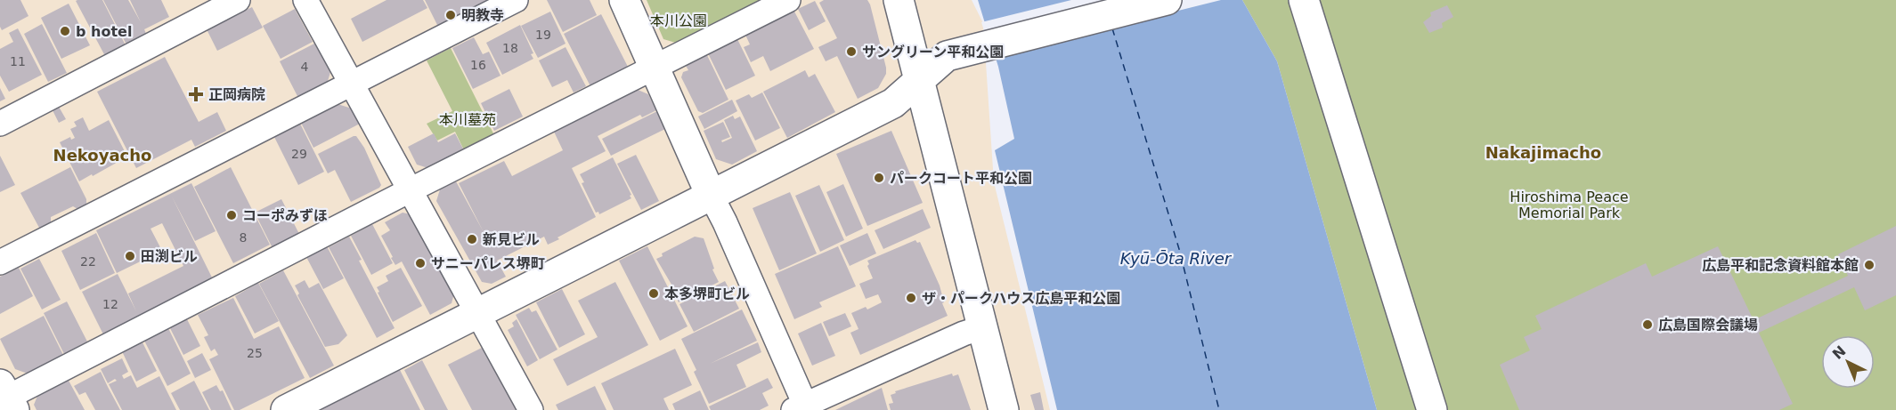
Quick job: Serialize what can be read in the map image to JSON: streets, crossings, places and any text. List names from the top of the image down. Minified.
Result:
{"districts":["Nakajimacho","Nekoyacho"],"water":["Kyū-Ōta River"],"parks":["本川公園","本川墓苑","Hiroshima Peace Memorial Park"],"places":{"other":["明教寺","b hotel","サングリーン平和公園","パークコート平和公園","コーポみずほ","新見ビル","田渕ビル","サニーパレス堺町","広島平和記念資料館本館","本多堺町ビル","ザ・パークハウス広島平和公園","広島国際会議場"],"health":["正岡病院"]},"house_numbers":["19","18","11","16","4","29","8","22","12","25"],"north":"top left"}
